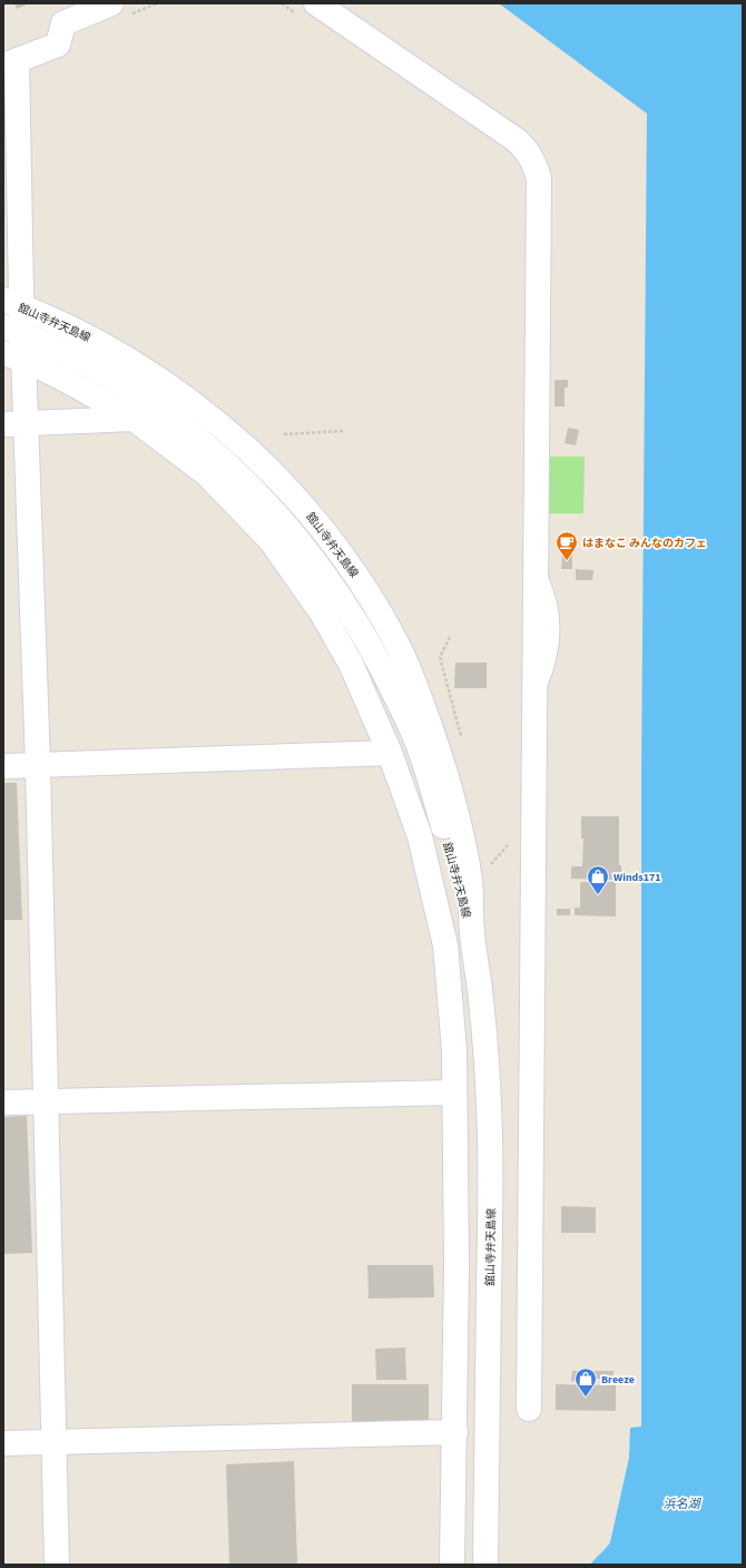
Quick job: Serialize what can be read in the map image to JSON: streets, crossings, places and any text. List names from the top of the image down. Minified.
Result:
{"streets":{"street":["舘山寺弁天島線"]},"water":["浜名湖"],"places":{"cafe":["はまなこ みんなのカフェ"],"shop":["Winds171","Breeze"]}}
